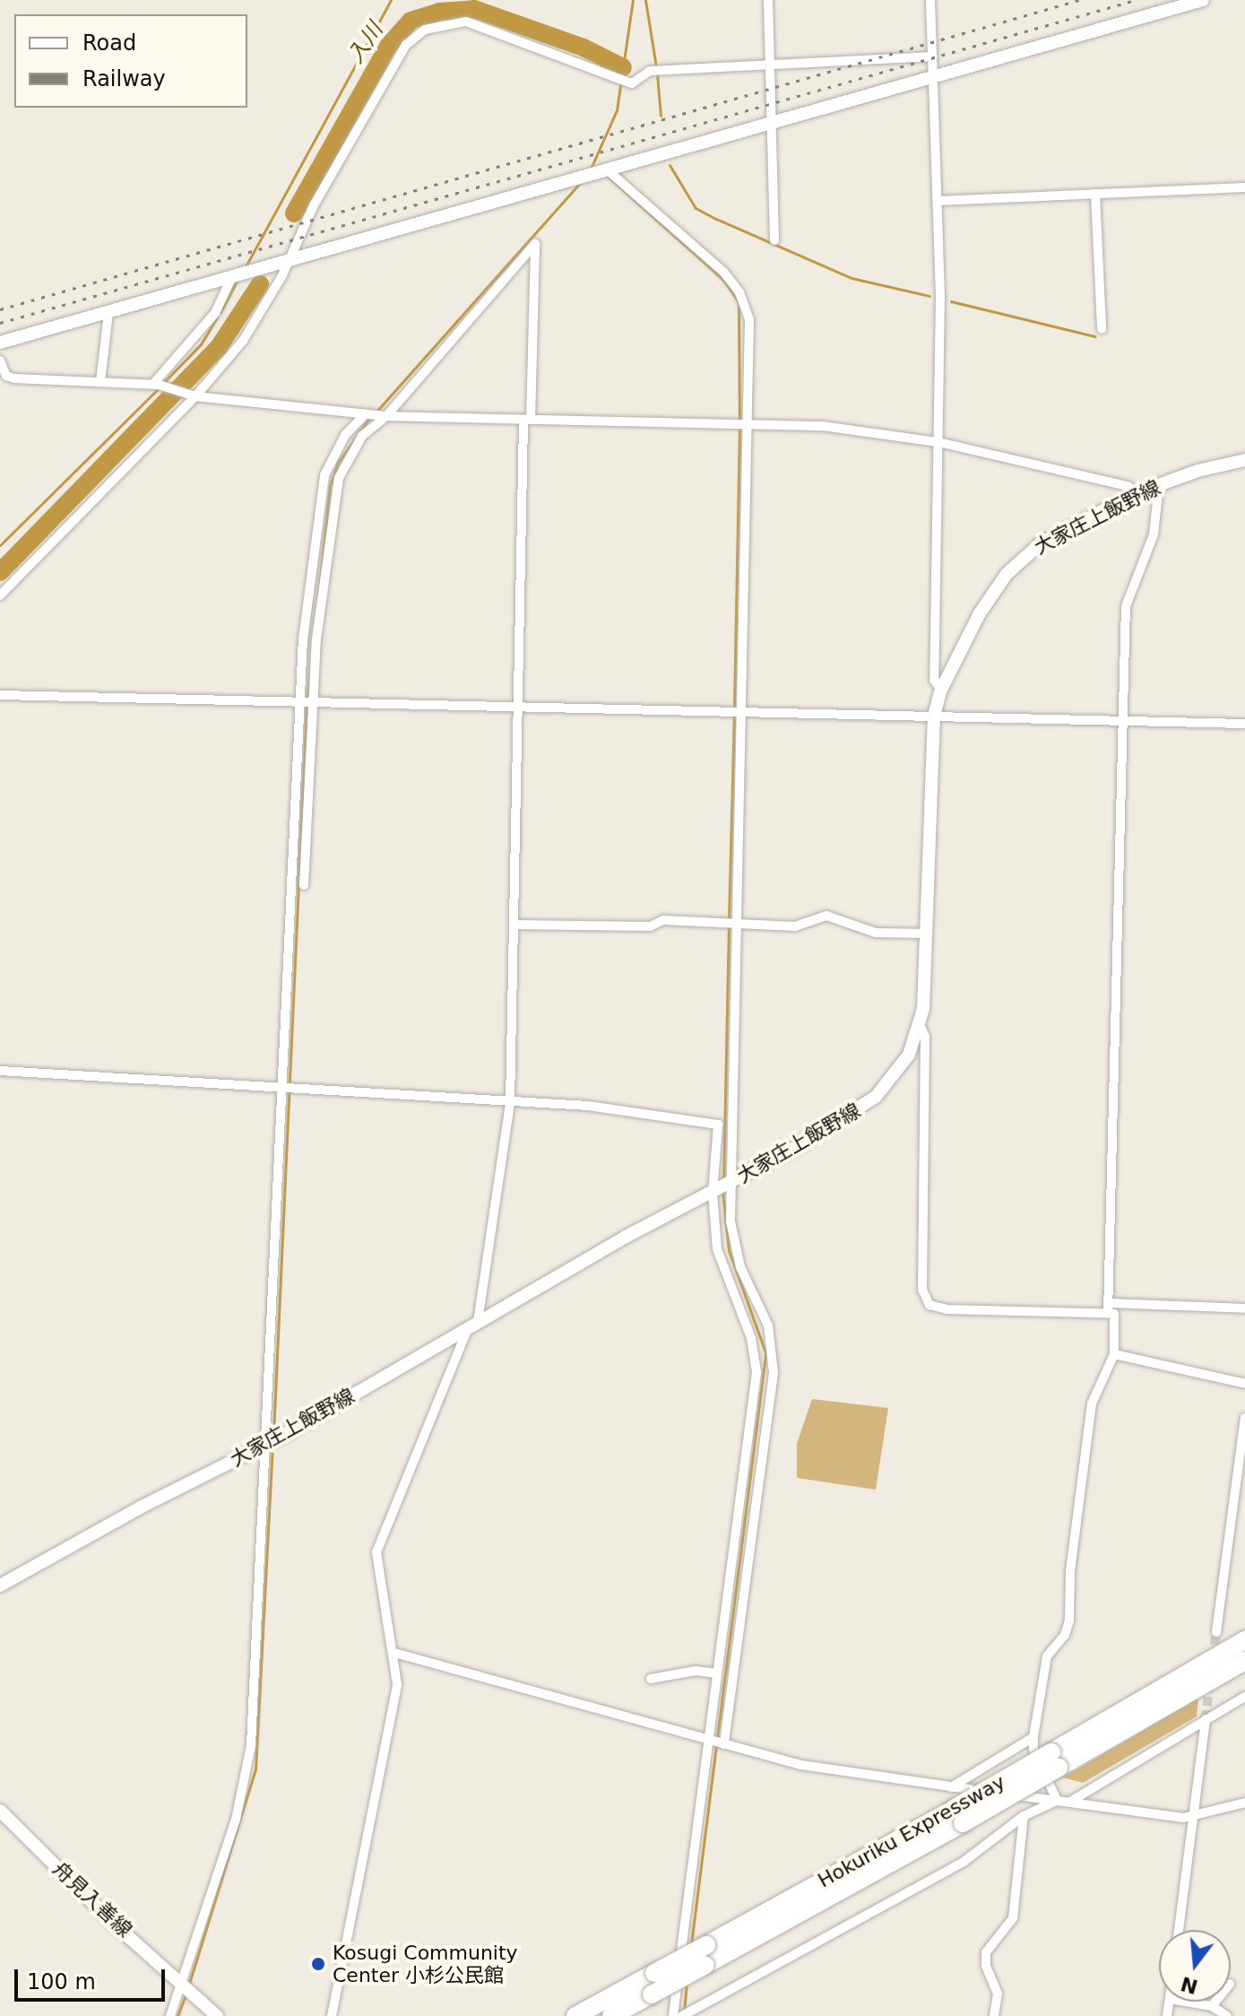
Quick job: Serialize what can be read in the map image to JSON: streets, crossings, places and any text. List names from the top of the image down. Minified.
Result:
{"streets":{"highway":["Hokuriku Expressway"],"main road":["大家庄上飯野線","舟見入善線"]},"water":["入川"],"places":["Kosugi Community Center 小杉公民館"],"legend":["Road","Railway"],"scale_bar":"100 m","north":"bottom"}
